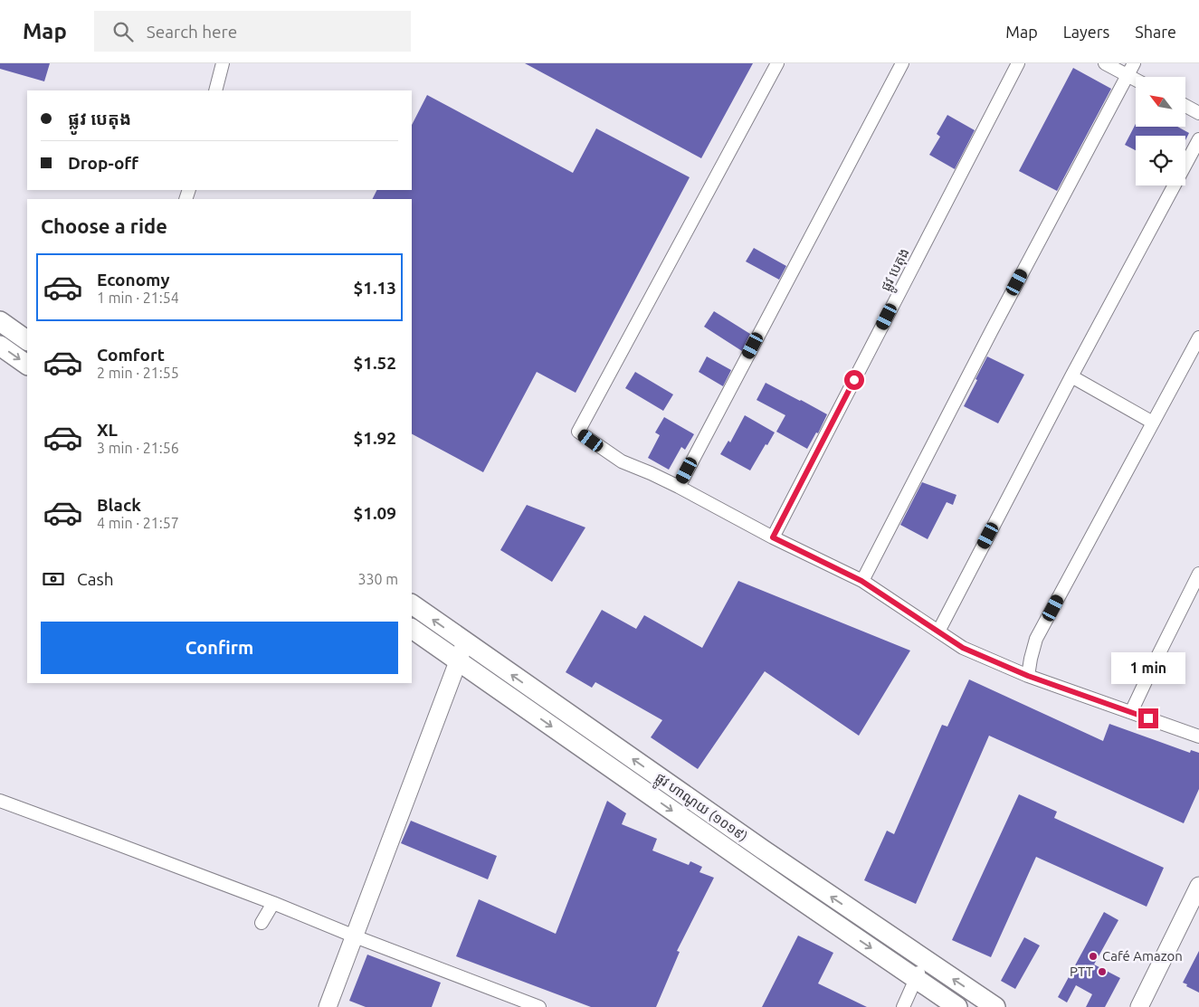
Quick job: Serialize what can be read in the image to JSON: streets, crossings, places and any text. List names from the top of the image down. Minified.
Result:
{"streets":{"main road":["ផ្លូវ ហាណូយ (១០១៩)"],"street":["ផ្លូវ បេតុង"]},"places":["Café Amazon","PTT"],"north":"top left","page":{"header":"Map","search":"Search here","nav":["Map","Layers","Share"],"banner":["ផ្លូវ បេតុង","Drop-off"],"heading":"Choose a ride","list":[{"name":"Economy","note":"1 min · 21:54","value":"$1.13"},{"name":"Comfort","note":"2 min · 21:55","value":"$1.52"},{"name":"XL","note":"3 min · 21:56","value":"$1.92"},{"name":"Black","note":"4 min · 21:57","value":"$1.09"}],"pay":["Cash","330 m"],"buttons":"Confirm","bubble":"1 min"}}
